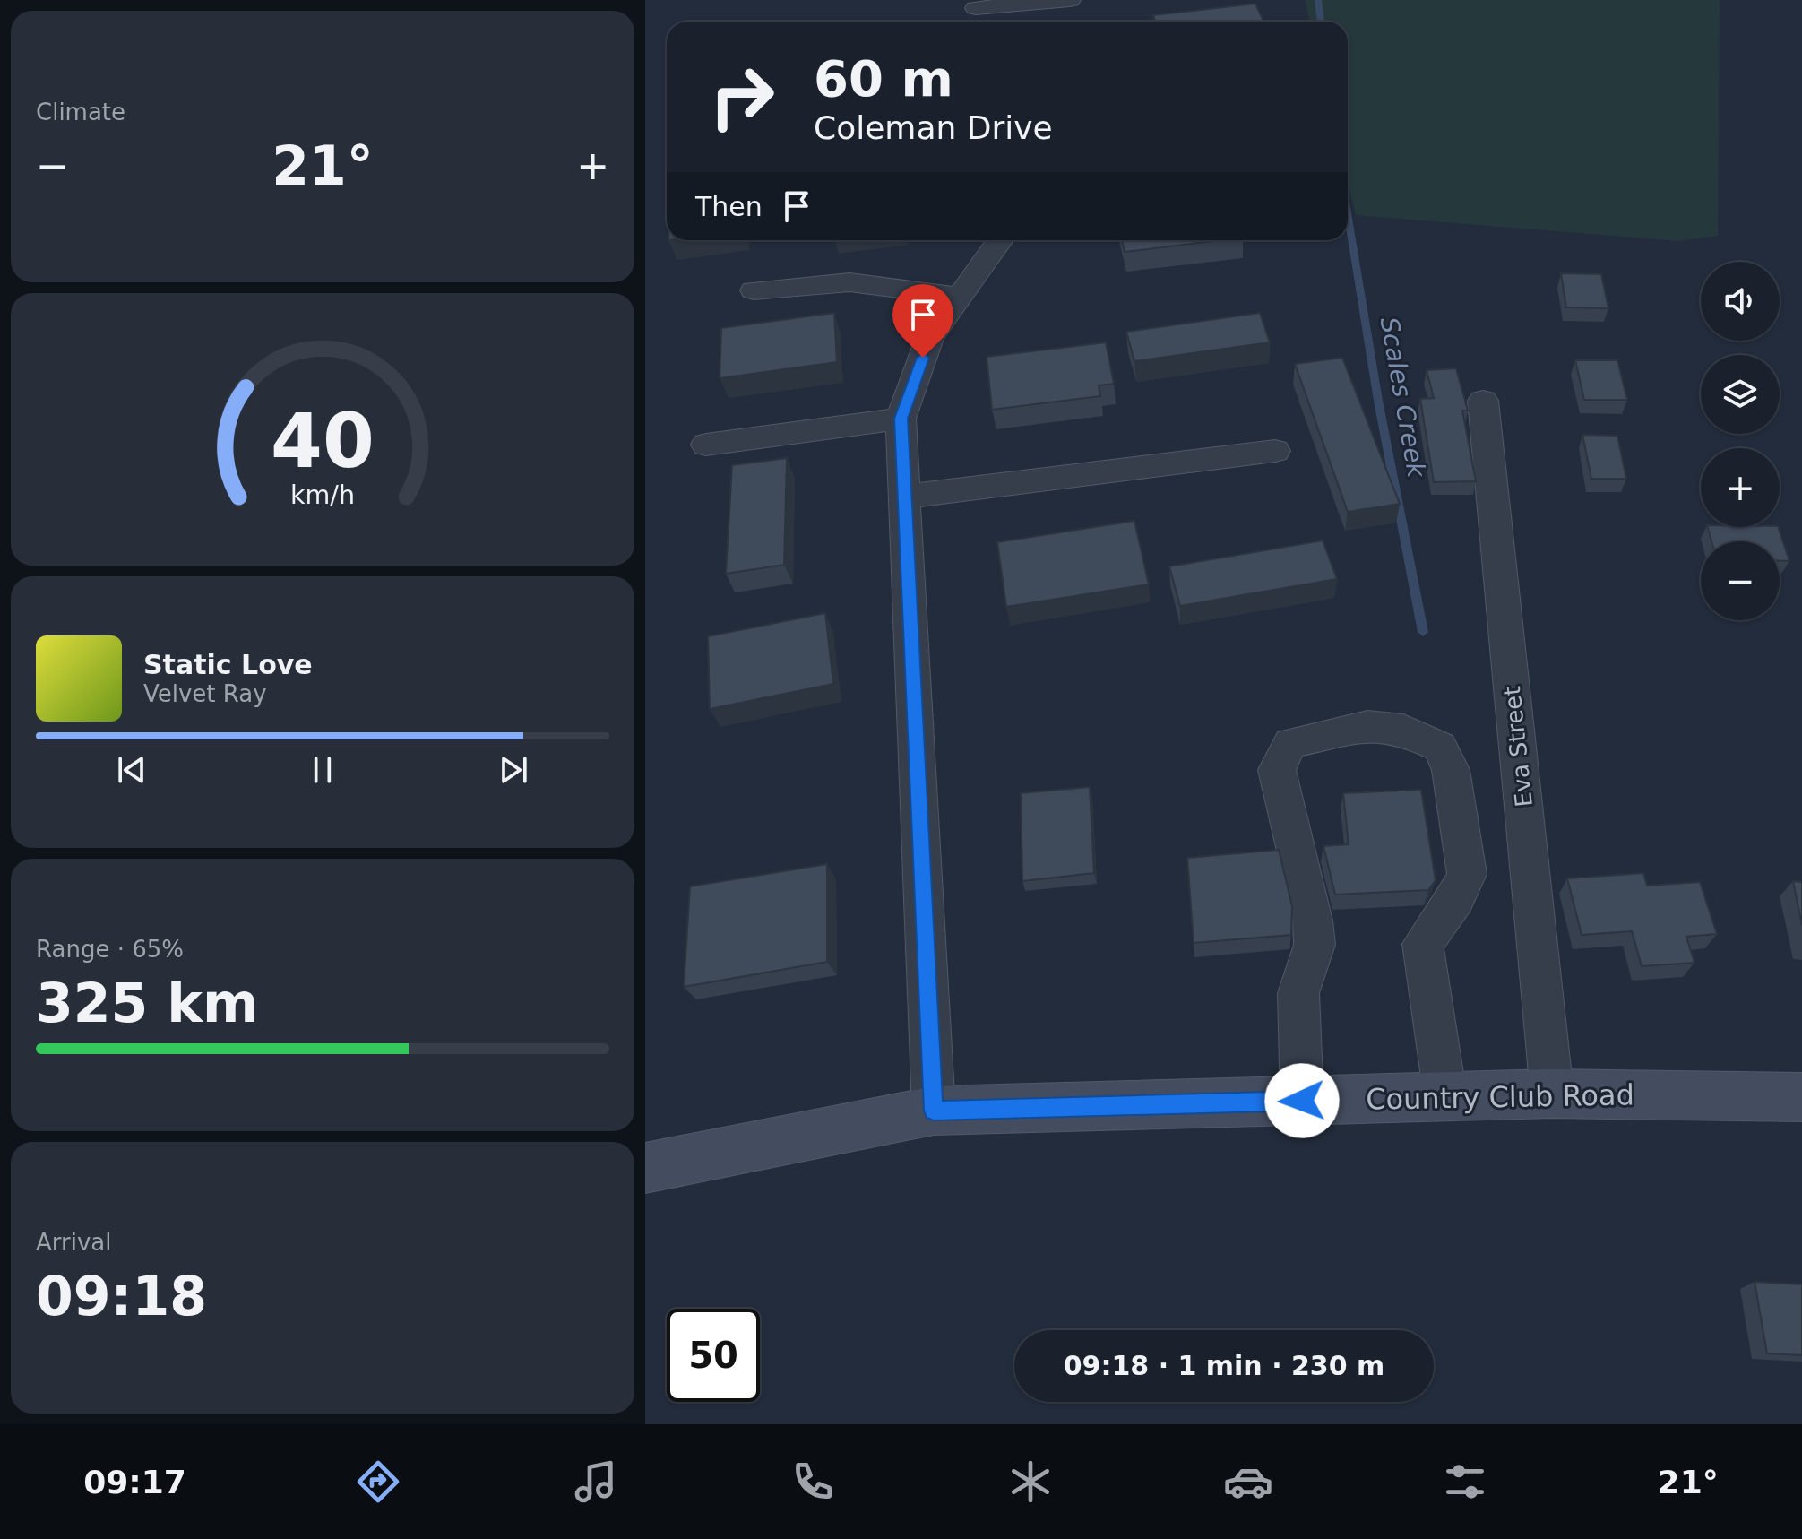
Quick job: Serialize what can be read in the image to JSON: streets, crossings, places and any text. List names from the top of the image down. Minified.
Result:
{"streets":{"main road":["Country Club Road"],"street":["Eva Street"]},"crossings":[["Eva Street","Country Club Road"]],"water":["Scales Creek"],"page":{"tile":["Climate",["Range · 65%","325 km"],["Arrival","09:18"]],"turn":["60 m","Coleman Drive"],"heat":["−","21°","+"],"then":"Then","map_buttons":["+","−"],"song":["Static Love","Velvet Ray"],"limit":"50","trip":"09:18 · 1 min · 230 m","tabs":["09:17","21°"],"gauge":["40","km/h"]}}
